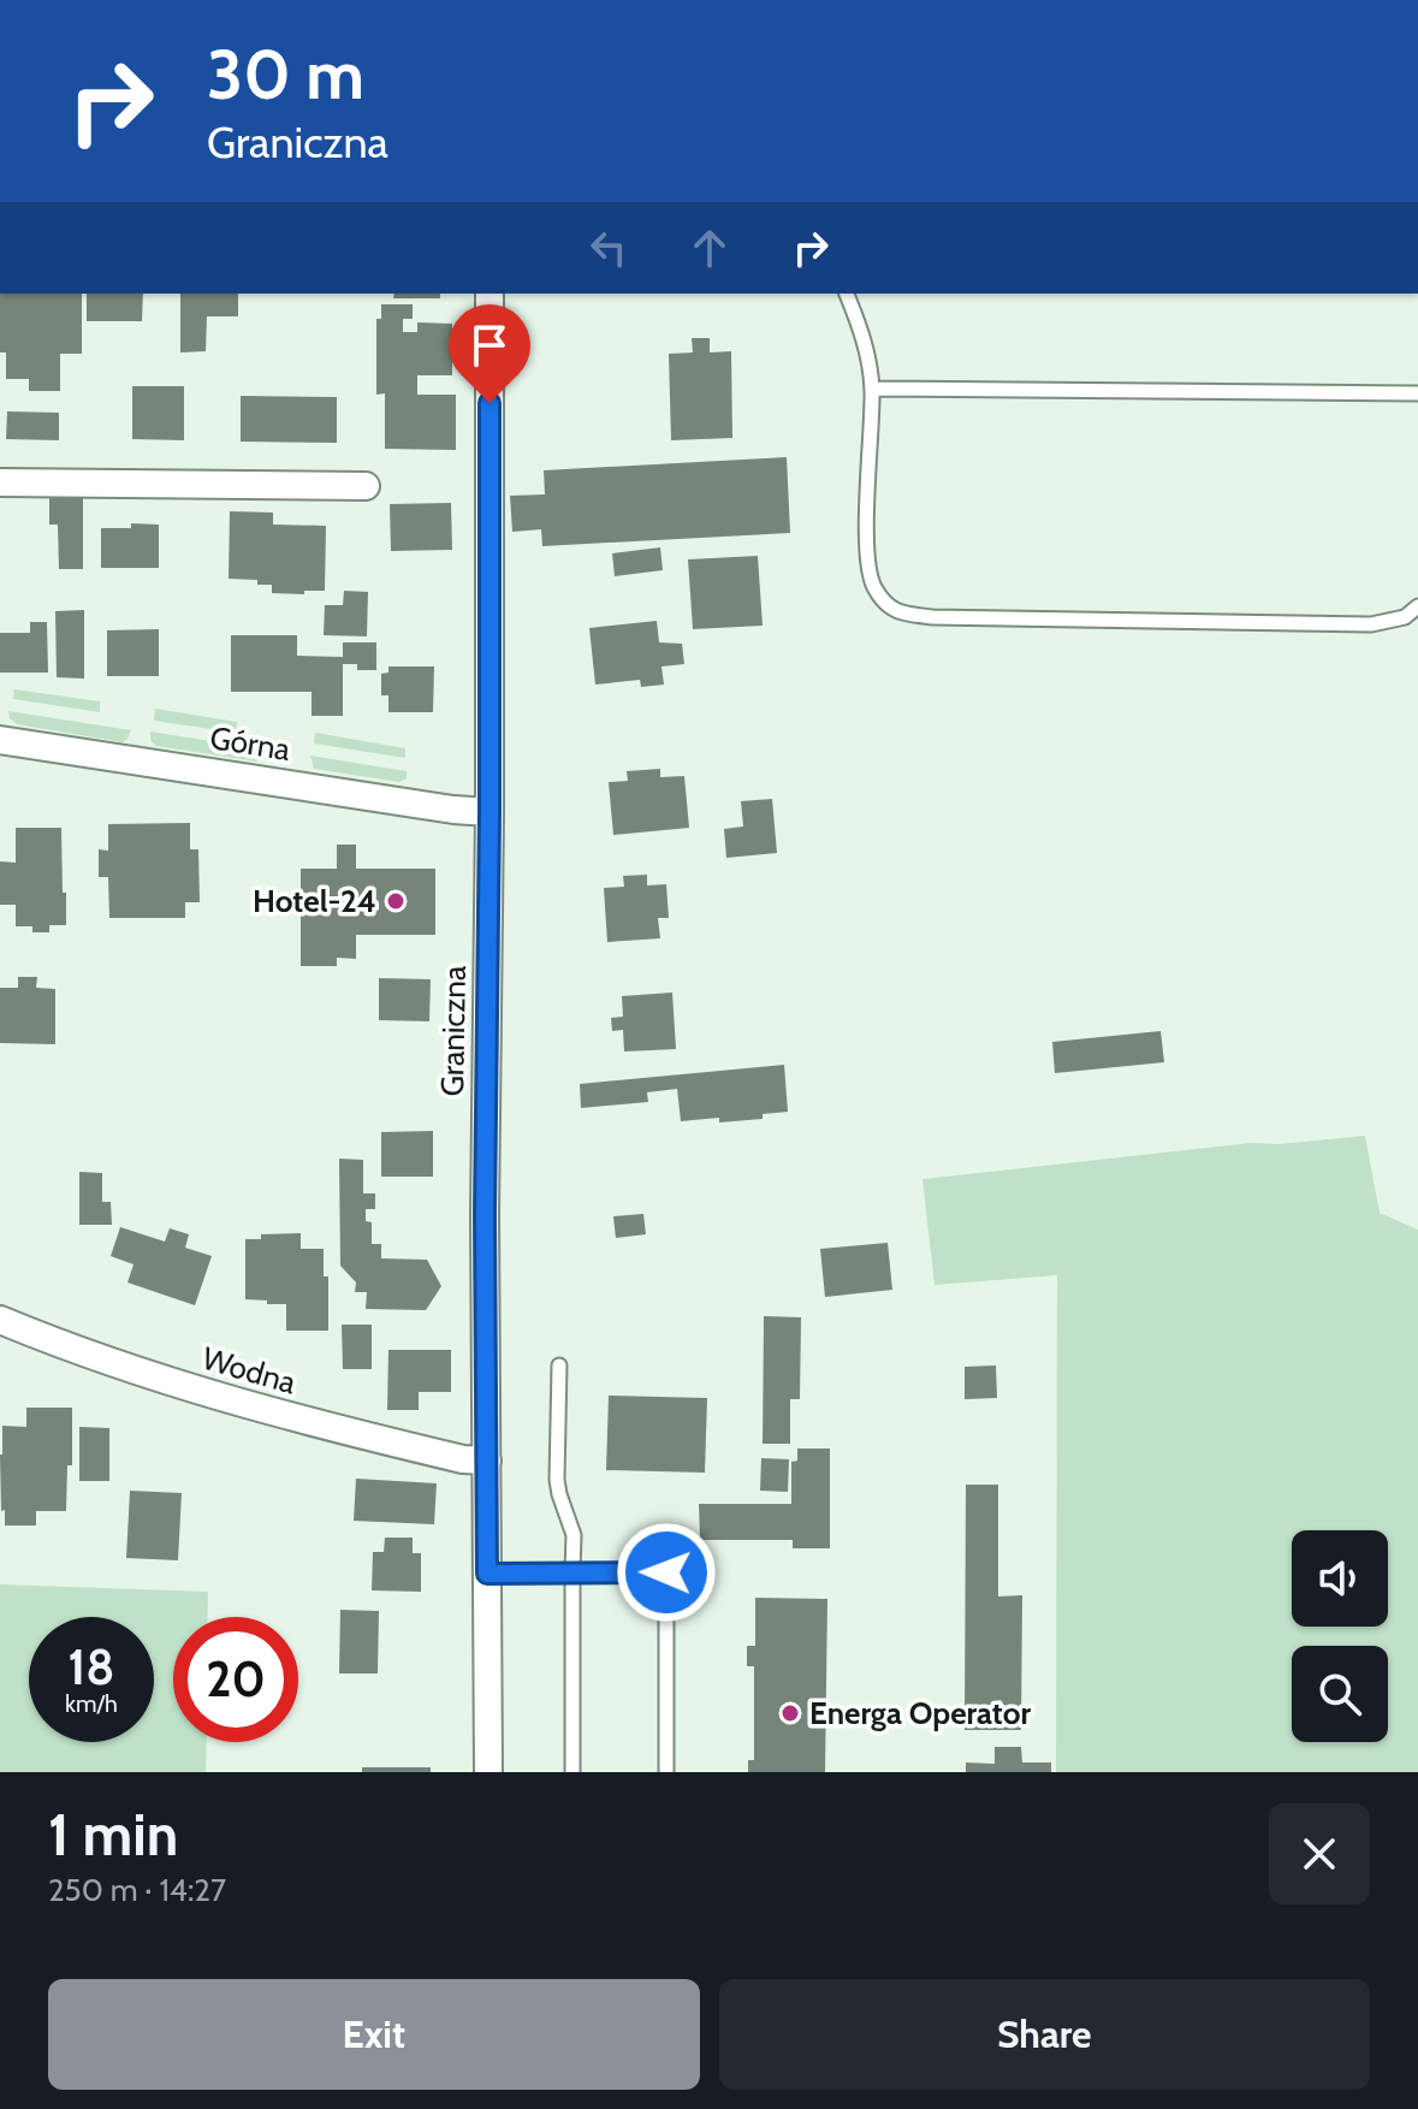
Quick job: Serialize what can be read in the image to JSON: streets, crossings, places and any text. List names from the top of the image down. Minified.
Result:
{"streets":{"street":["Górna","Graniczna","Wodna"]},"crossings":[["Górna","Graniczna"],["Graniczna","Wodna"]],"places":["Hotel-24","Energa Operator"],"page":{"turn":["30 m","Graniczna"],"speed":"18 km/h","limit":"20","heading":["1 min","250 m · 14:27"],"buttons":["Exit","Share"]}}
